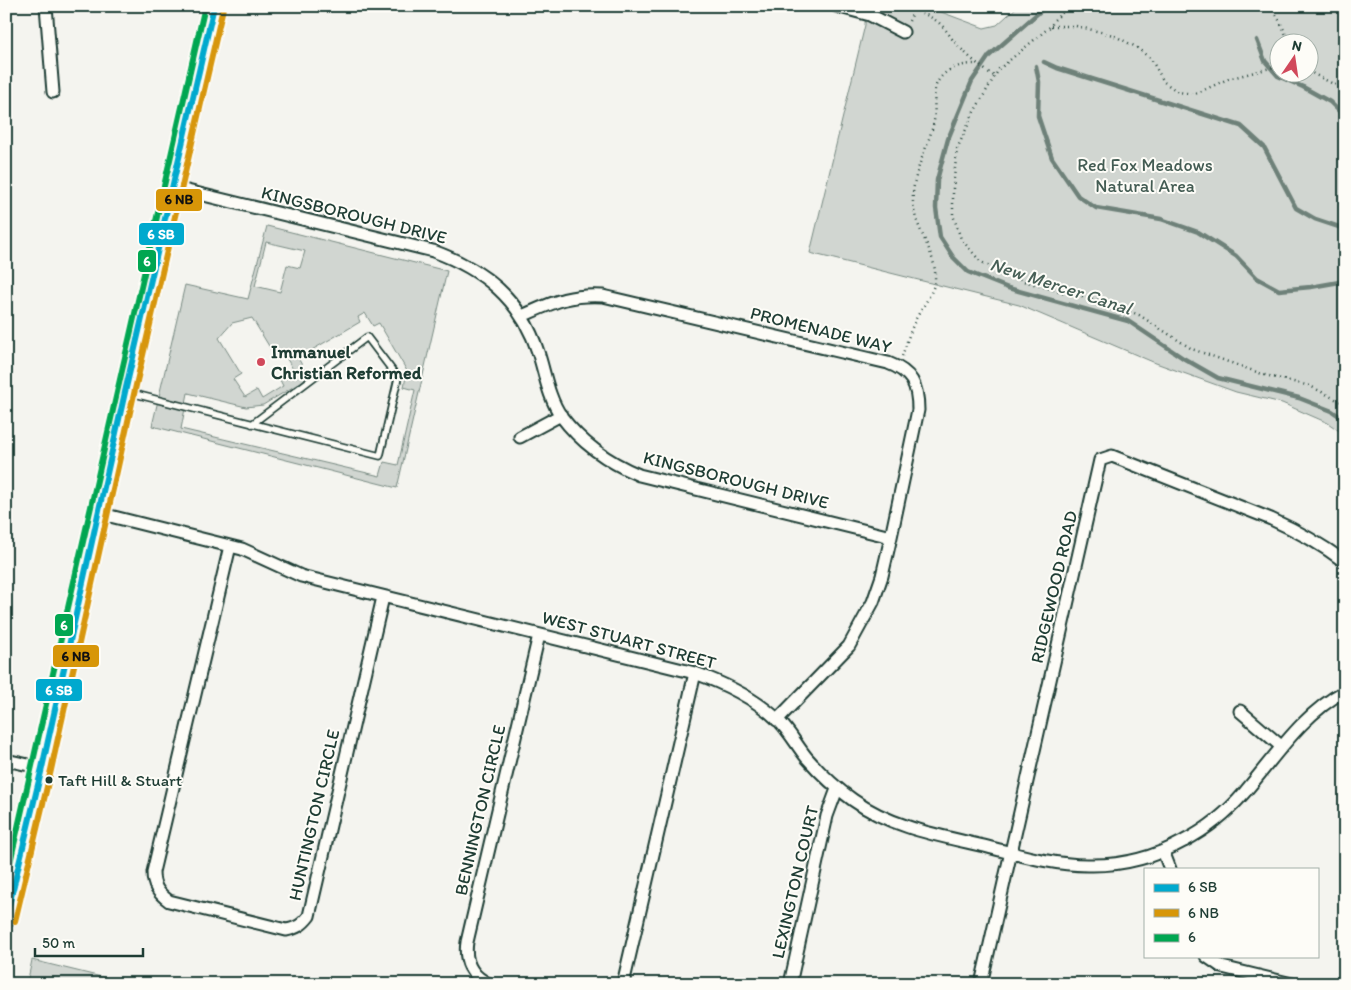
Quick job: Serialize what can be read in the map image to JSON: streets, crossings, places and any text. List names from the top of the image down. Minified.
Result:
{"streets":{"street":["KINGSBOROUGH DRIVE","PROMENADE WAY","RIDGEWOOD ROAD","WEST STUART STREET","BENNINGTON CIRCLE","HUNTINGTON CIRCLE","LEXINGTON COURT"]},"crossings":[["KINGSBOROUGH DRIVE","PROMENADE WAY"],["PROMENADE WAY","WEST STUART STREET"],["RIDGEWOOD ROAD","WEST STUART STREET"],["WEST STUART STREET","BENNINGTON CIRCLE"],["WEST STUART STREET","HUNTINGTON CIRCLE"],["WEST STUART STREET","LEXINGTON COURT"]],"water":["New Mercer Canal"],"parks":["Red Fox Meadows Natural Area"],"places":["Immanuel Christian Reformed","Taft Hill & Stuart"],"lines":["transit line 6"],"legend":["6 SB","6 NB","6"],"scale_bar":"50 m","north":"top"}
